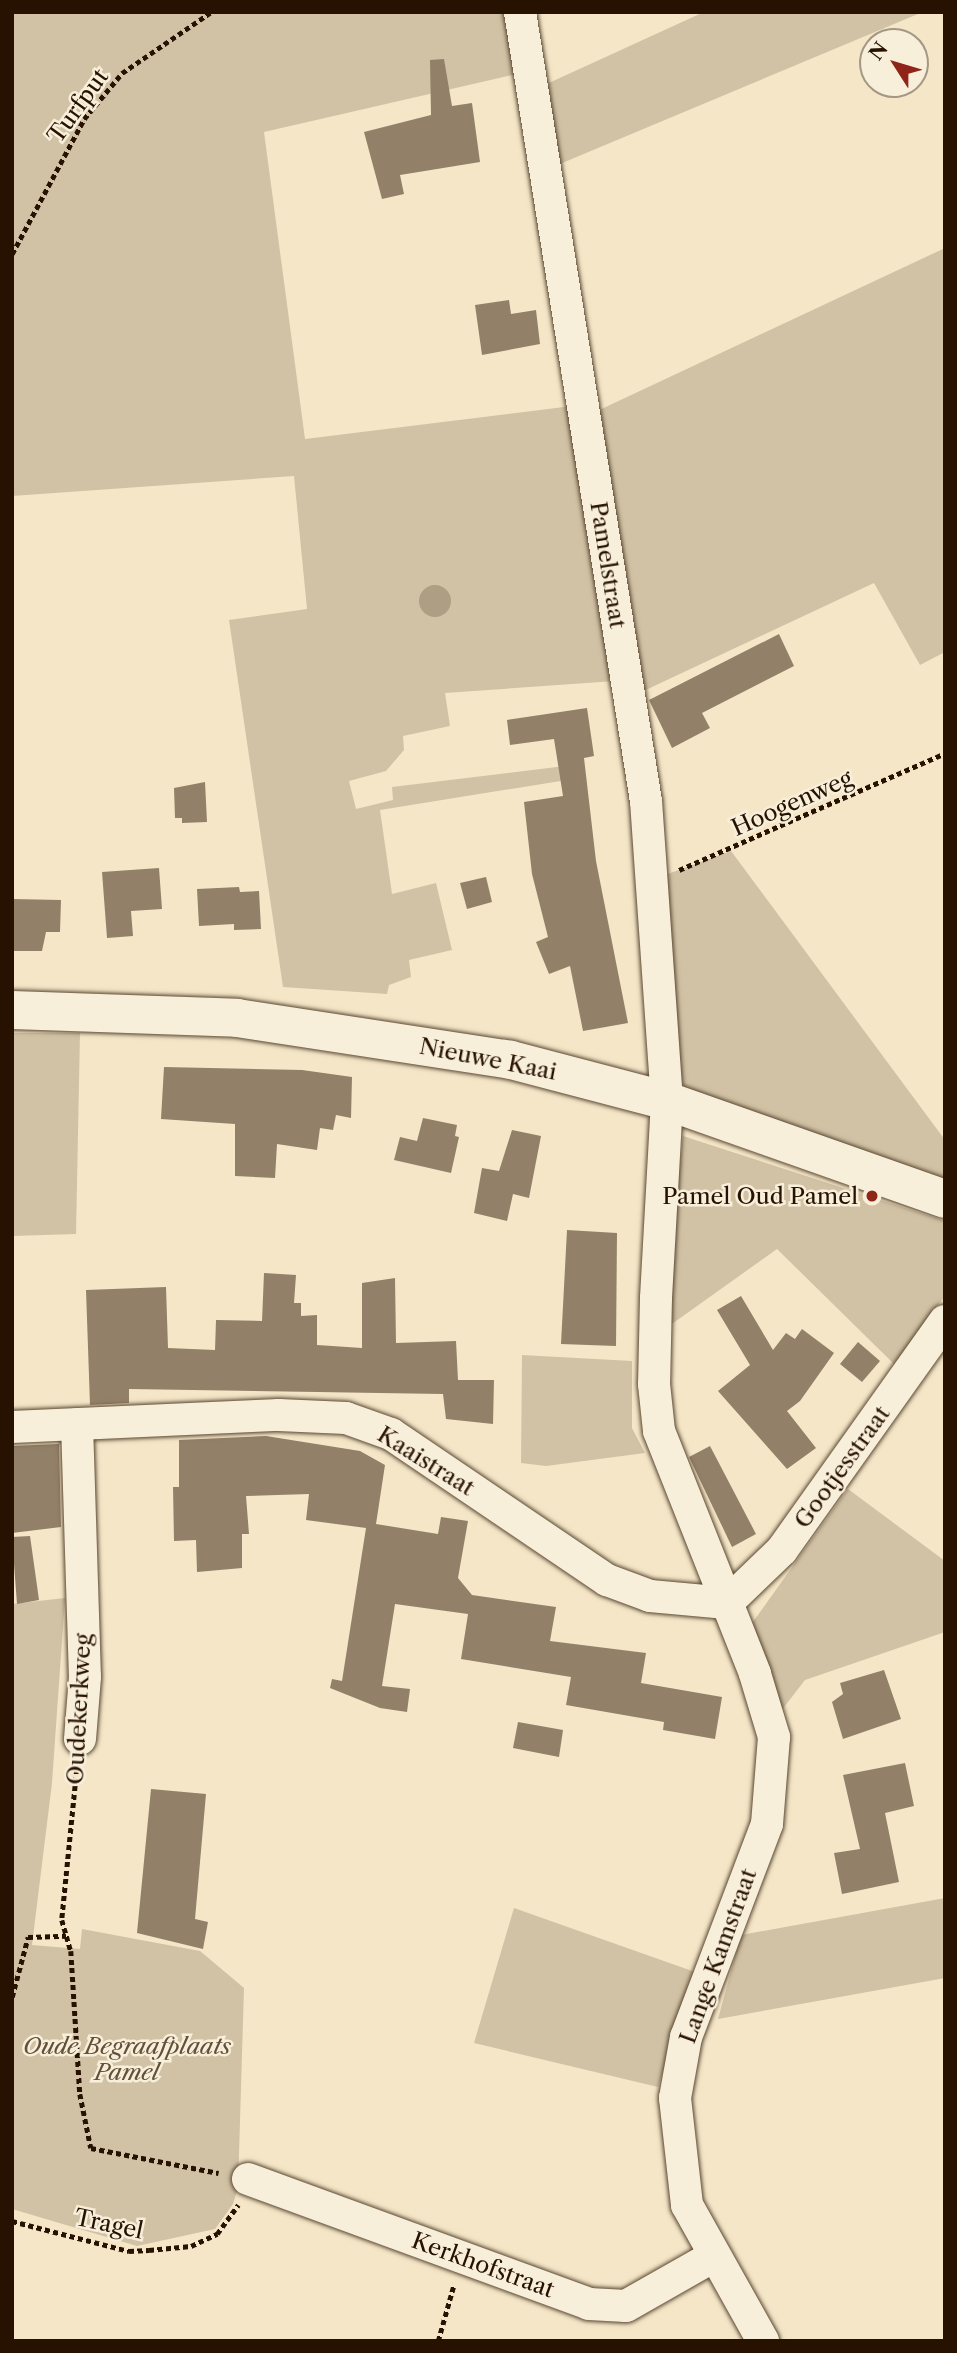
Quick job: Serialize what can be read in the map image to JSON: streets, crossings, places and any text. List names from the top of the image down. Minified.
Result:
{"streets":{"main road":["Nieuwe Kaai"],"street":["Pamelstraat","Kaaistraat","Gootjesstraat","Oudekerkweg","Lange Kamstraat","Kerkhofstraat"],"path":["Turfput","Hoogenweg","Tragel"]},"crossings":[["Pamelstraat","Hoogenweg"],["Pamelstraat","Nieuwe Kaai"],["Pamelstraat","Lange Kamstraat"],["Nieuwe Kaai","Lange Kamstraat"],["Kaaistraat","Gootjesstraat"],["Kaaistraat","Oudekerkweg"],["Kaaistraat","Lange Kamstraat"],["Gootjesstraat","Lange Kamstraat"],["Oudekerkweg","Tragel"],["Oudekerkweg","Kerkhofstraat"],["Lange Kamstraat","Kerkhofstraat"],["Tragel","Kerkhofstraat"]],"parks":["Oude Begraafplaats Pamel"],"places":["Pamel Oud Pamel"],"north":"top left"}
